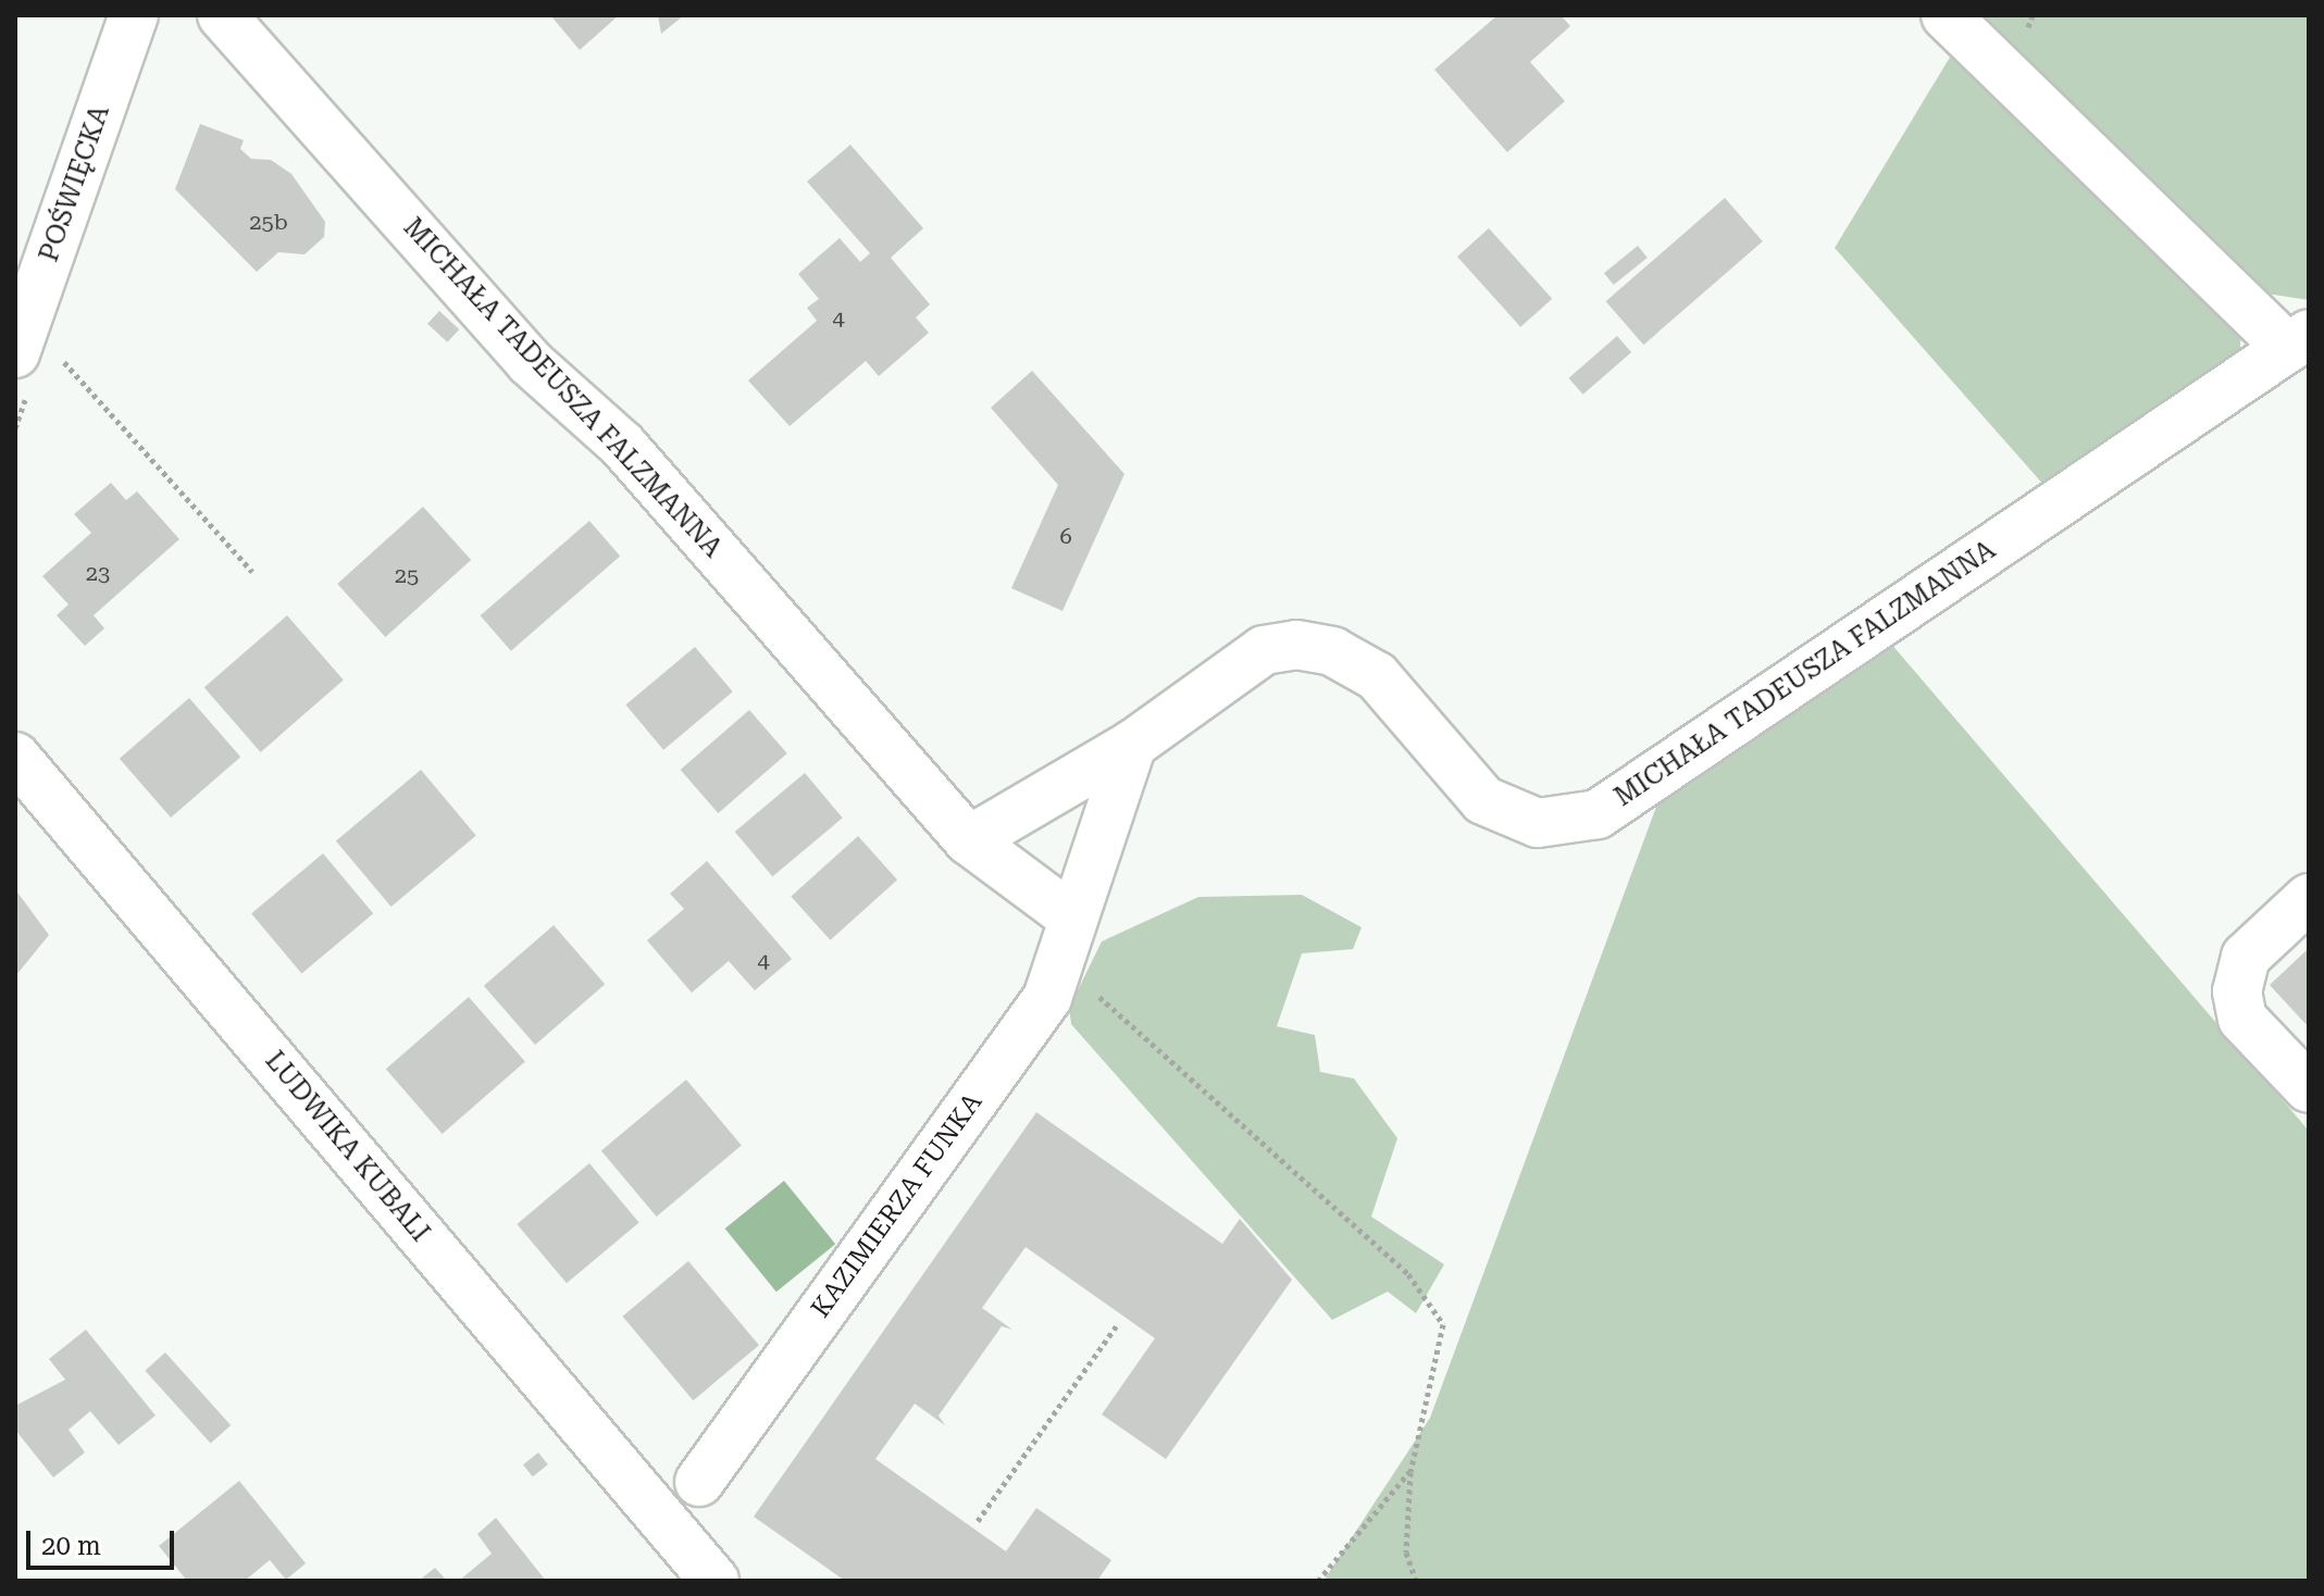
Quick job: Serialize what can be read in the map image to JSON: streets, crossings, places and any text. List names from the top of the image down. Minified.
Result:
{"streets":{"street":["POŚWIĘCKA","MICHAŁA TADEUSZA FALZMANNA","LUDWIKA KUBALI","KAZIMIERZA FUNKA"]},"crossings":[["MICHAŁA TADEUSZA FALZMANNA","KAZIMIERZA FUNKA"]],"house_numbers":["25b","4","6","23","25","4"],"scale_bar":"20 m"}
